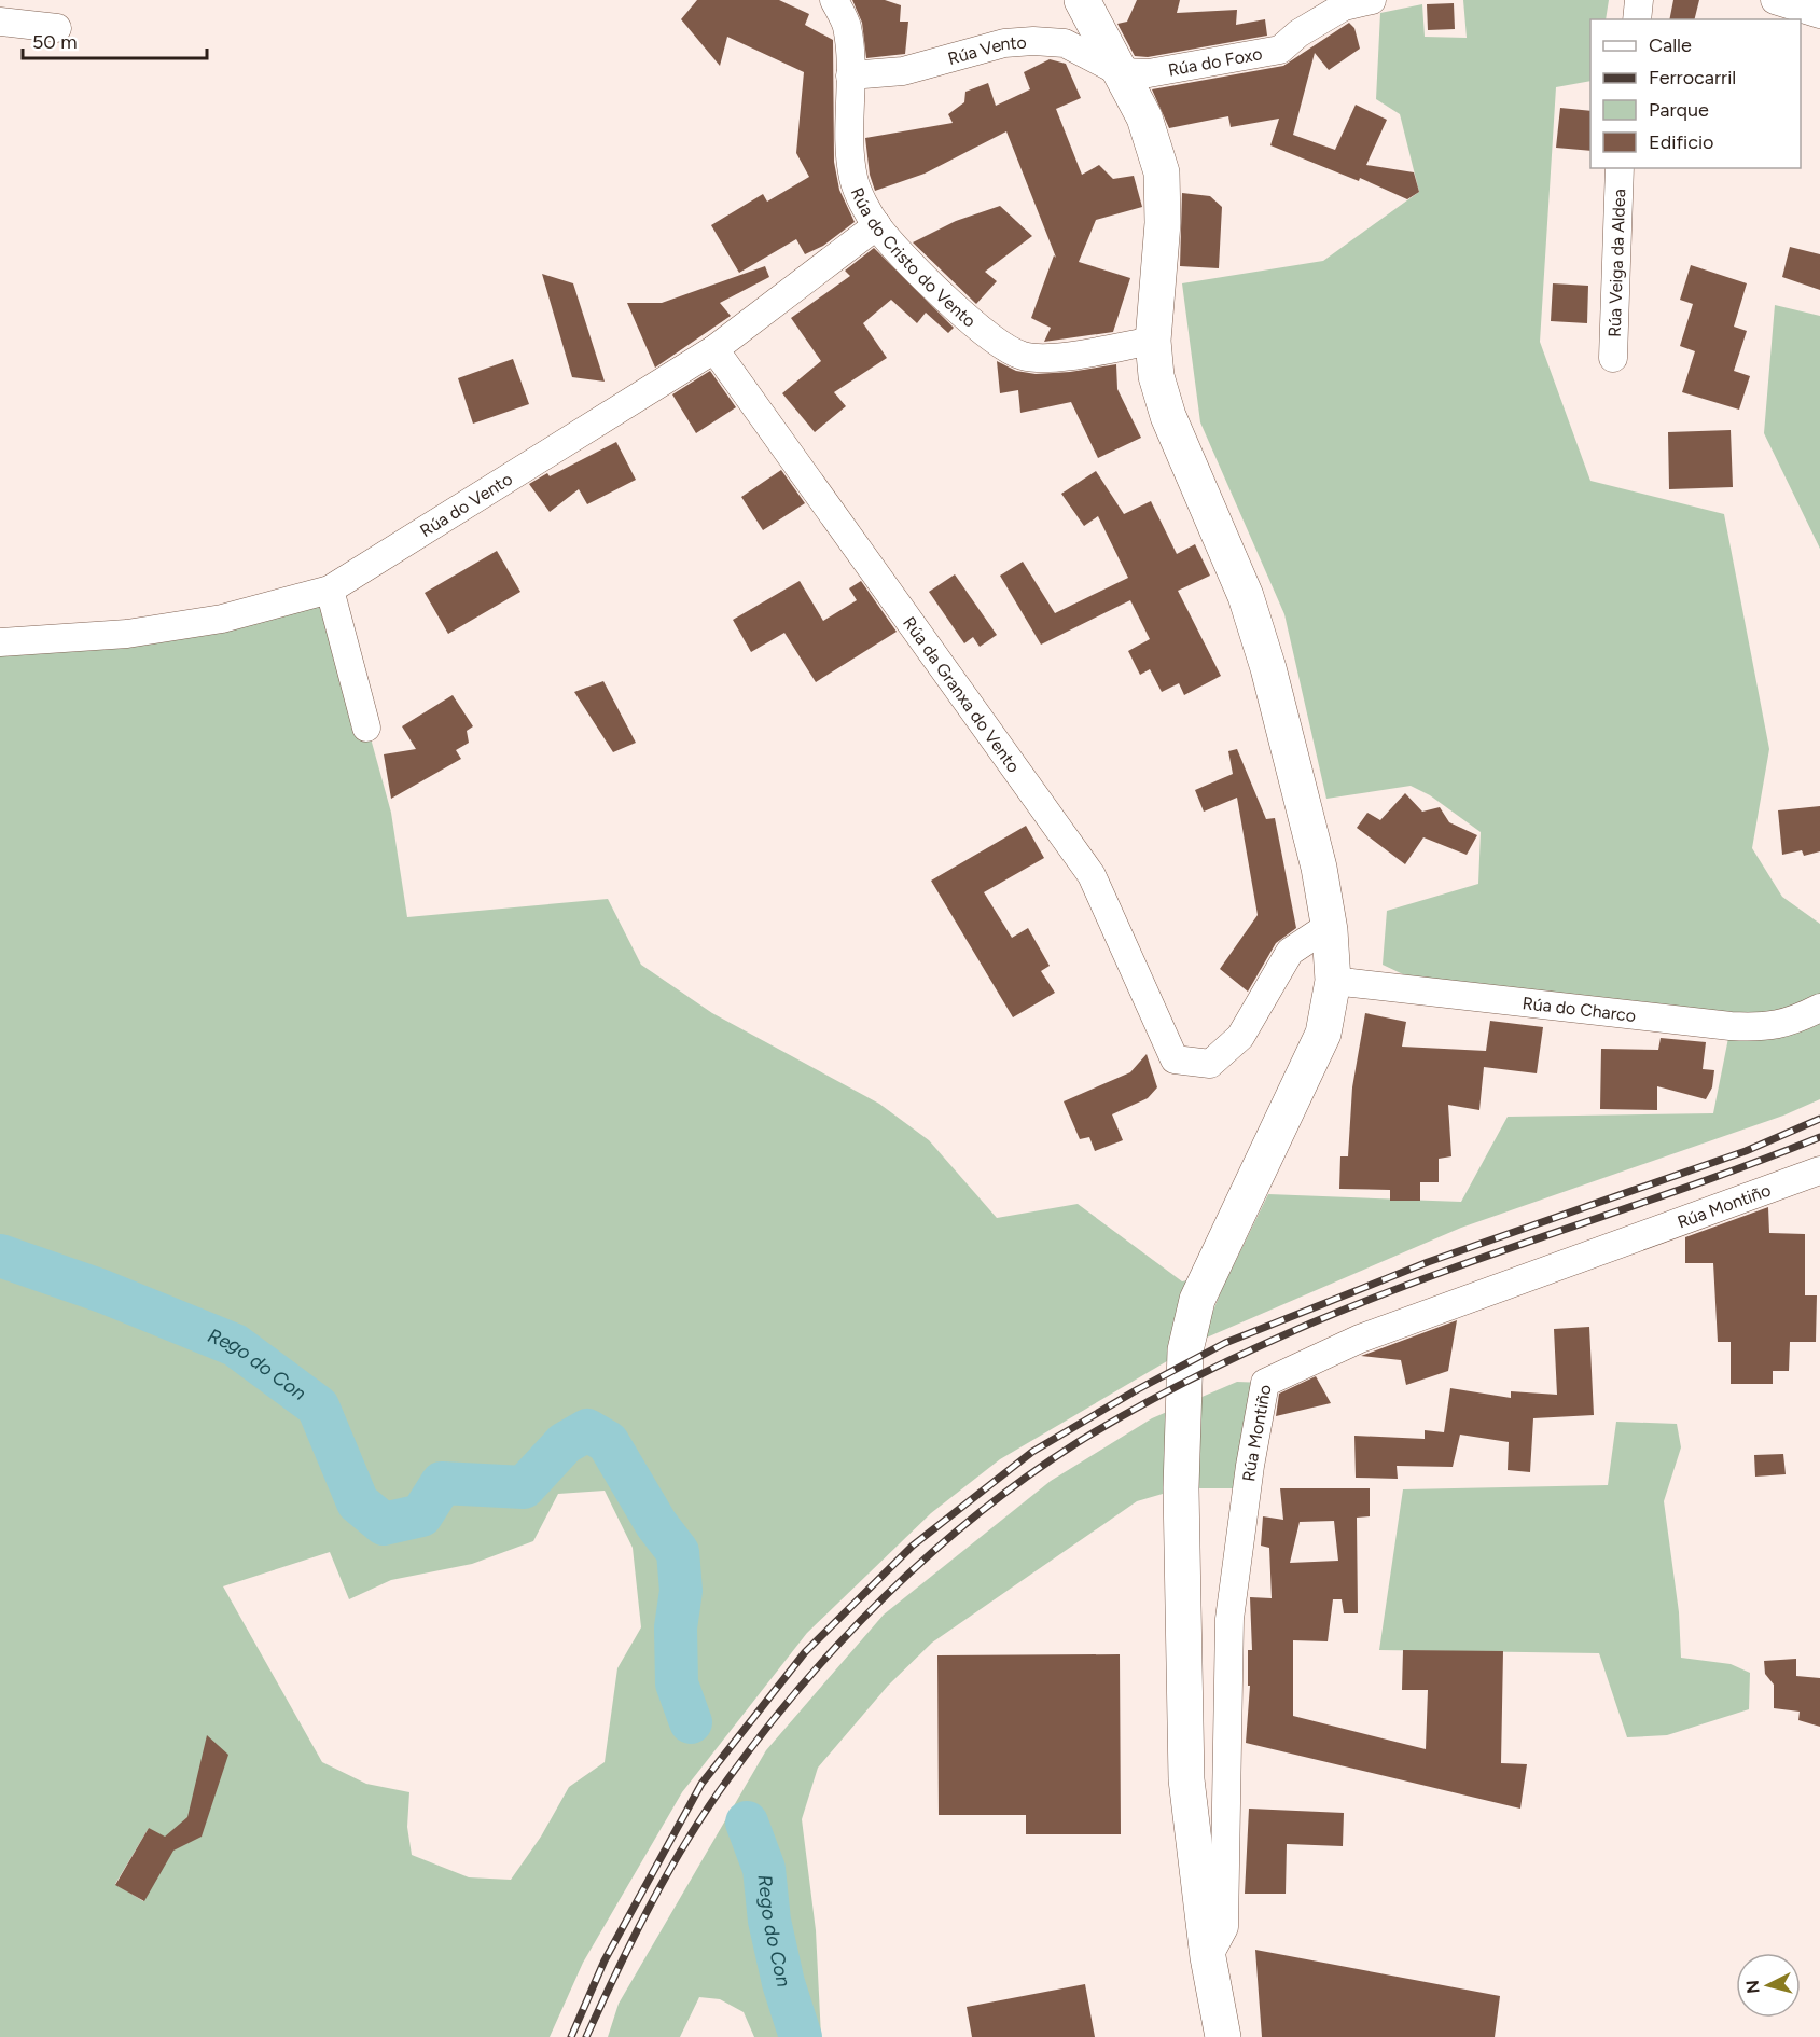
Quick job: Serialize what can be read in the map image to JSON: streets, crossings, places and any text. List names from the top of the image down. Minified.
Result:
{"streets":{"street":["Rúa Vento","Rúa do Foxo","Rúa do Cristo do Vento","Rúa Veiga da Aldea","Rúa do Vento","Rúa da Granxa do Vento","Rúa do Charco","Rúa Montiño"]},"crossings":[["Rúa Vento","Rúa do Foxo"],["Rúa Vento","Rúa do Cristo do Vento"],["Rúa do Cristo do Vento","Rúa do Vento"],["Rúa do Vento","Rúa da Granxa do Vento"]],"water":["Rego do Con"],"legend":["Calle","Ferrocarril","Parque","Edificio"],"scale_bar":"50 m","north":"left"}
